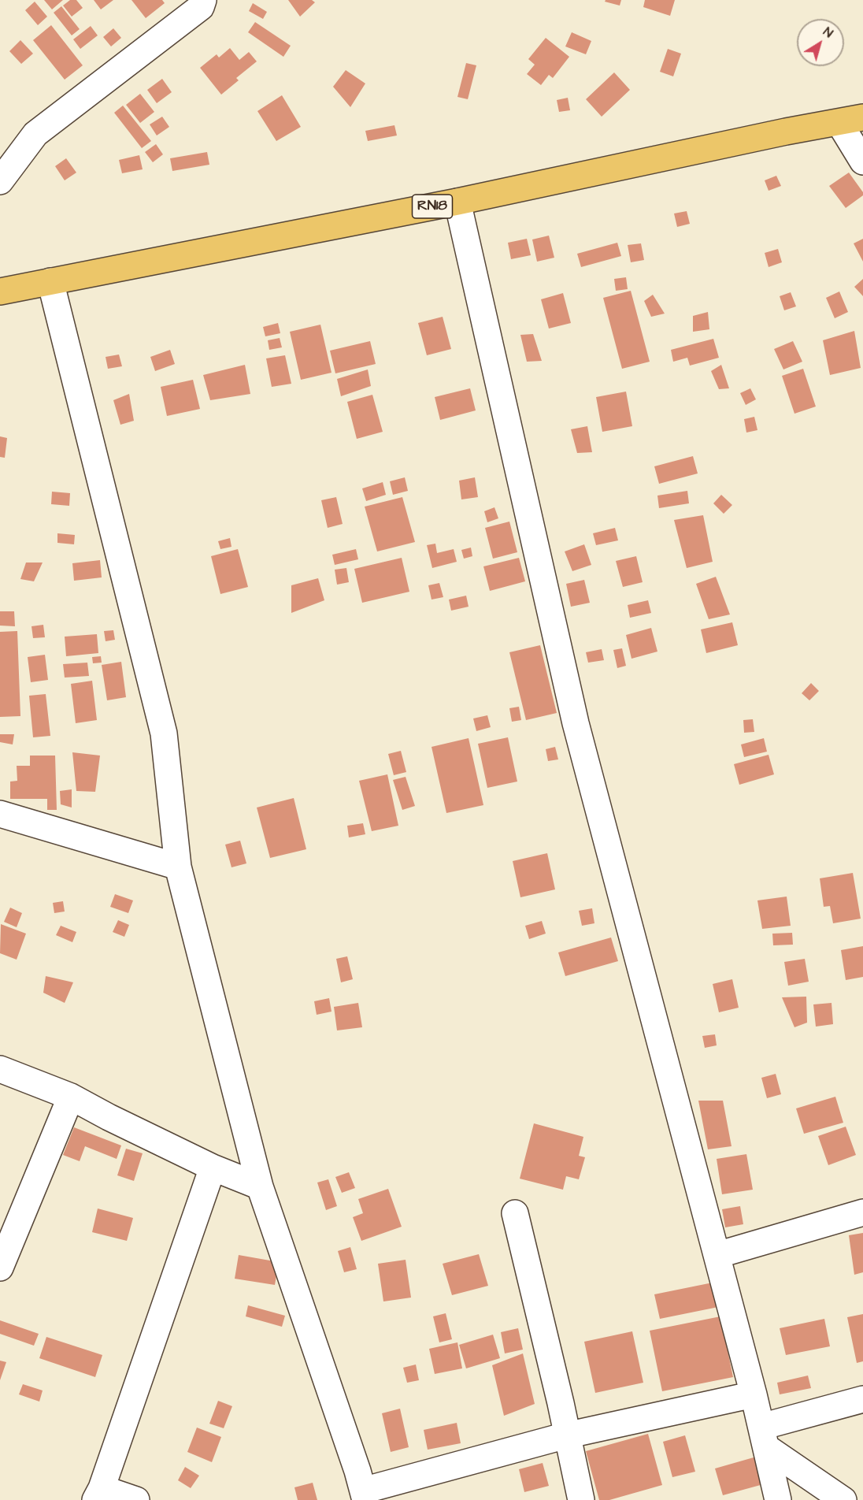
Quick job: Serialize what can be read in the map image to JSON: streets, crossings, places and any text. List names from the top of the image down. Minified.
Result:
{"streets":{"main road":["RN18"]},"north":"top right"}
